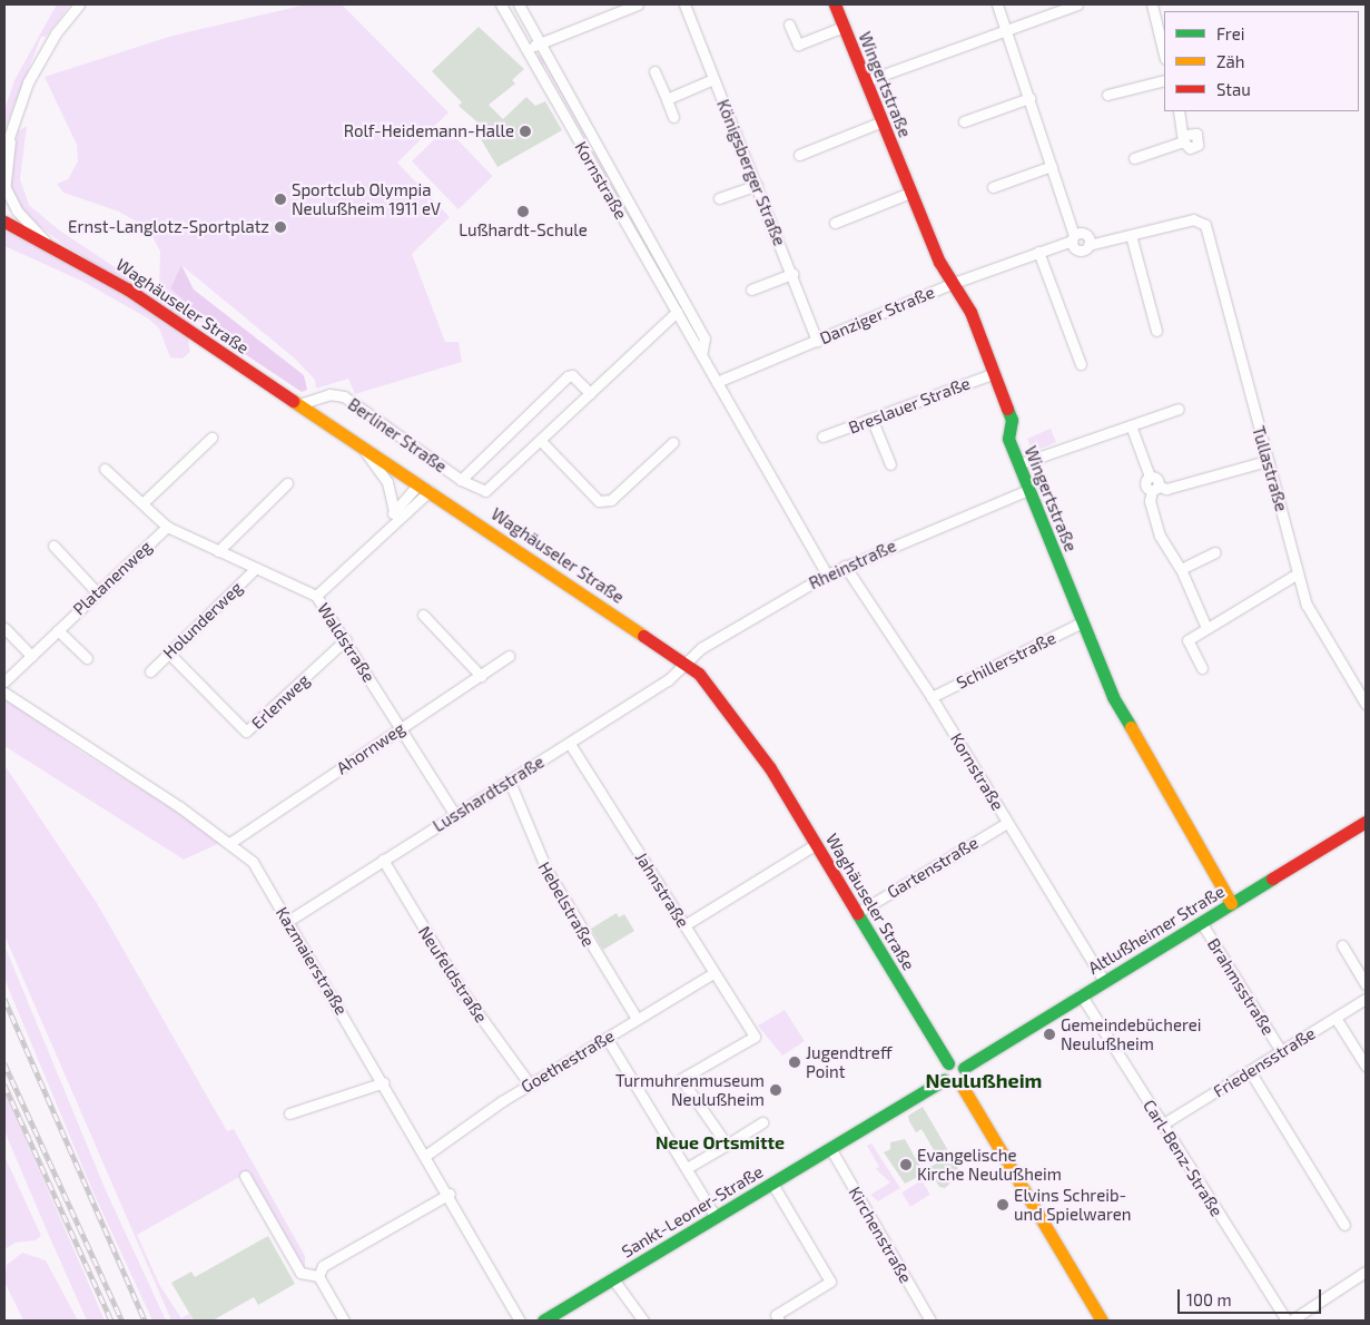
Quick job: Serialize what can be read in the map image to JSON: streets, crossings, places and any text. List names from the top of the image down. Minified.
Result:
{"streets":{"street":["Wingertstraße","Königsberger Straße","Kornstraße","Waghäuseler Straße","Danziger Straße","Breslauer Straße","Berliner Straße","Tullastraße","Rheinstraße","Platanenweg","Holunderweg","Waldstraße","Schillerstraße","Erlenweg","Ahornweg","Lusshardtstraße","Gartenstraße","Jahnstraße","Hebelstraße","Altlußheimer Straße","Kazmaierstraße","Neufeldstraße","Brahmsstraße","Goethestraße","Friedensstraße","Carl-Benz-Straße","Sankt-Leoner-Straße","Kirchenstraße"]},"crossings":[["Wingertstraße","Danziger Straße"],["Wingertstraße","Breslauer Straße"],["Wingertstraße","Rheinstraße"],["Wingertstraße","Schillerstraße"],["Wingertstraße","Altlußheimer Straße"],["Königsberger Straße","Danziger Straße"],["Kornstraße","Danziger Straße"],["Kornstraße","Berliner Straße"],["Kornstraße","Rheinstraße"],["Kornstraße","Schillerstraße"],["Kornstraße","Gartenstraße"],["Kornstraße","Altlußheimer Straße"],["Waghäuseler Straße","Berliner Straße"],["Waghäuseler Straße","Rheinstraße"],["Waghäuseler Straße","Lusshardtstraße"],["Waghäuseler Straße","Gartenstraße"],["Waghäuseler Straße","Altlußheimer Straße"],["Waghäuseler Straße","Sankt-Leoner-Straße"],["Rheinstraße","Lusshardtstraße"],["Platanenweg","Waldstraße"],["Holunderweg","Waldstraße"],["Holunderweg","Erlenweg"],["Waldstraße","Erlenweg"],["Waldstraße","Ahornweg"],["Waldstraße","Lusshardtstraße"],["Ahornweg","Kazmaierstraße"],["Lusshardtstraße","Jahnstraße"],["Lusshardtstraße","Hebelstraße"],["Lusshardtstraße","Kazmaierstraße"],["Lusshardtstraße","Neufeldstraße"],["Jahnstraße","Goethestraße"],["Hebelstraße","Goethestraße"],["Altlußheimer Straße","Brahmsstraße"],["Altlußheimer Straße","Carl-Benz-Straße"],["Altlußheimer Straße","Sankt-Leoner-Straße"],["Kazmaierstraße","Goethestraße"],["Neufeldstraße","Goethestraße"],["Brahmsstraße","Friedensstraße"],["Friedensstraße","Carl-Benz-Straße"],["Sankt-Leoner-Straße","Kirchenstraße"]],"districts":["Neulußheim","Neue Ortsmitte"],"places":["Rolf-Heidemann-Halle","Sportclub Olympia Neulußheim 1911 eV","Lußhardt-Schule","Ernst-Langlotz-Sportplatz","Gemeindebücherei Neulußheim","Jugendtreff Point","Turmuhrenmuseum Neulußheim","Evangelische Kirche Neulußheim","Elvins Schreib- und Spielwaren"],"legend":["Frei","Zäh","Stau"],"scale_bar":"100 m"}
